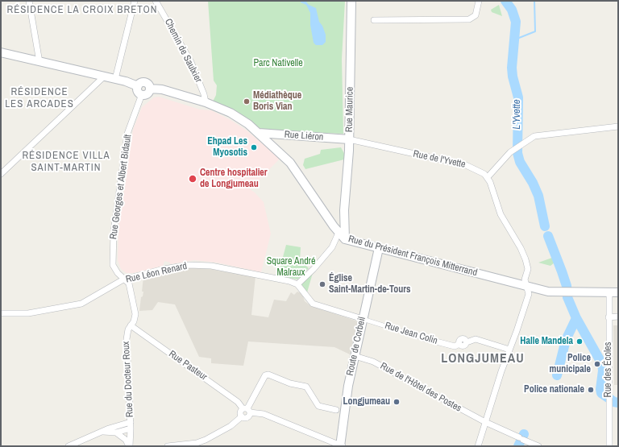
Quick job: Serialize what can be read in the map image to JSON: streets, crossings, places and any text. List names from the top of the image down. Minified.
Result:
{"streets":{"main road":["Rue Maurice","Rue Liéron","Rue du Président François Mitterrand","Route de Corbeil"],"street":["Chemin de Saulxier","Rue de l'Yvette","Rue Georges et Albert Bidault","Rue Léon Renard","Rue Jean Colin","Rue Pasteur","Rue des Écoles","Rue du Docteur Roux","Rue de l'Hôtel des Postes"]},"crossings":[["Chemin de Saulxier","Rue du Président François Mitterrand"],["Rue Maurice","Rue Liéron"],["Rue Maurice","Rue de l'Yvette"],["Rue Maurice","Rue du Président François Mitterrand"],["Rue Liéron","Rue de l'Yvette"],["Rue Liéron","Rue du Président François Mitterrand"],["Rue Georges et Albert Bidault","Rue du Président François Mitterrand"],["Rue Georges et Albert Bidault","Rue Léon Renard"],["Rue Georges et Albert Bidault","Rue du Docteur Roux"],["Rue du Président François Mitterrand","Route de Corbeil"],["Rue du Président François Mitterrand","Rue des Écoles"],["Rue Léon Renard","Rue du Docteur Roux"],["Rue Jean Colin","Route de Corbeil"],["Route de Corbeil","Rue de l'Hôtel des Postes"],["Rue Pasteur","Rue du Docteur Roux"]],"districts":["RÉSIDENCE LA CROIX BRETON","RÉSIDENCE LES ARCADES","RÉSIDENCE VILLA SAINT-MARTIN","LONGJUMEAU"],"water":["L'Yvette"],"parks":["Parc Nativelle","Square André Malraux"],"places":["Médiathèque Boris Vian","Ehpad Les Myosotis","Centre hospitalier de Longjumeau","Église Saint-Martin-de-Tours","Halle Mandela","Police municipale","Police nationale","Longjumeau"]}
